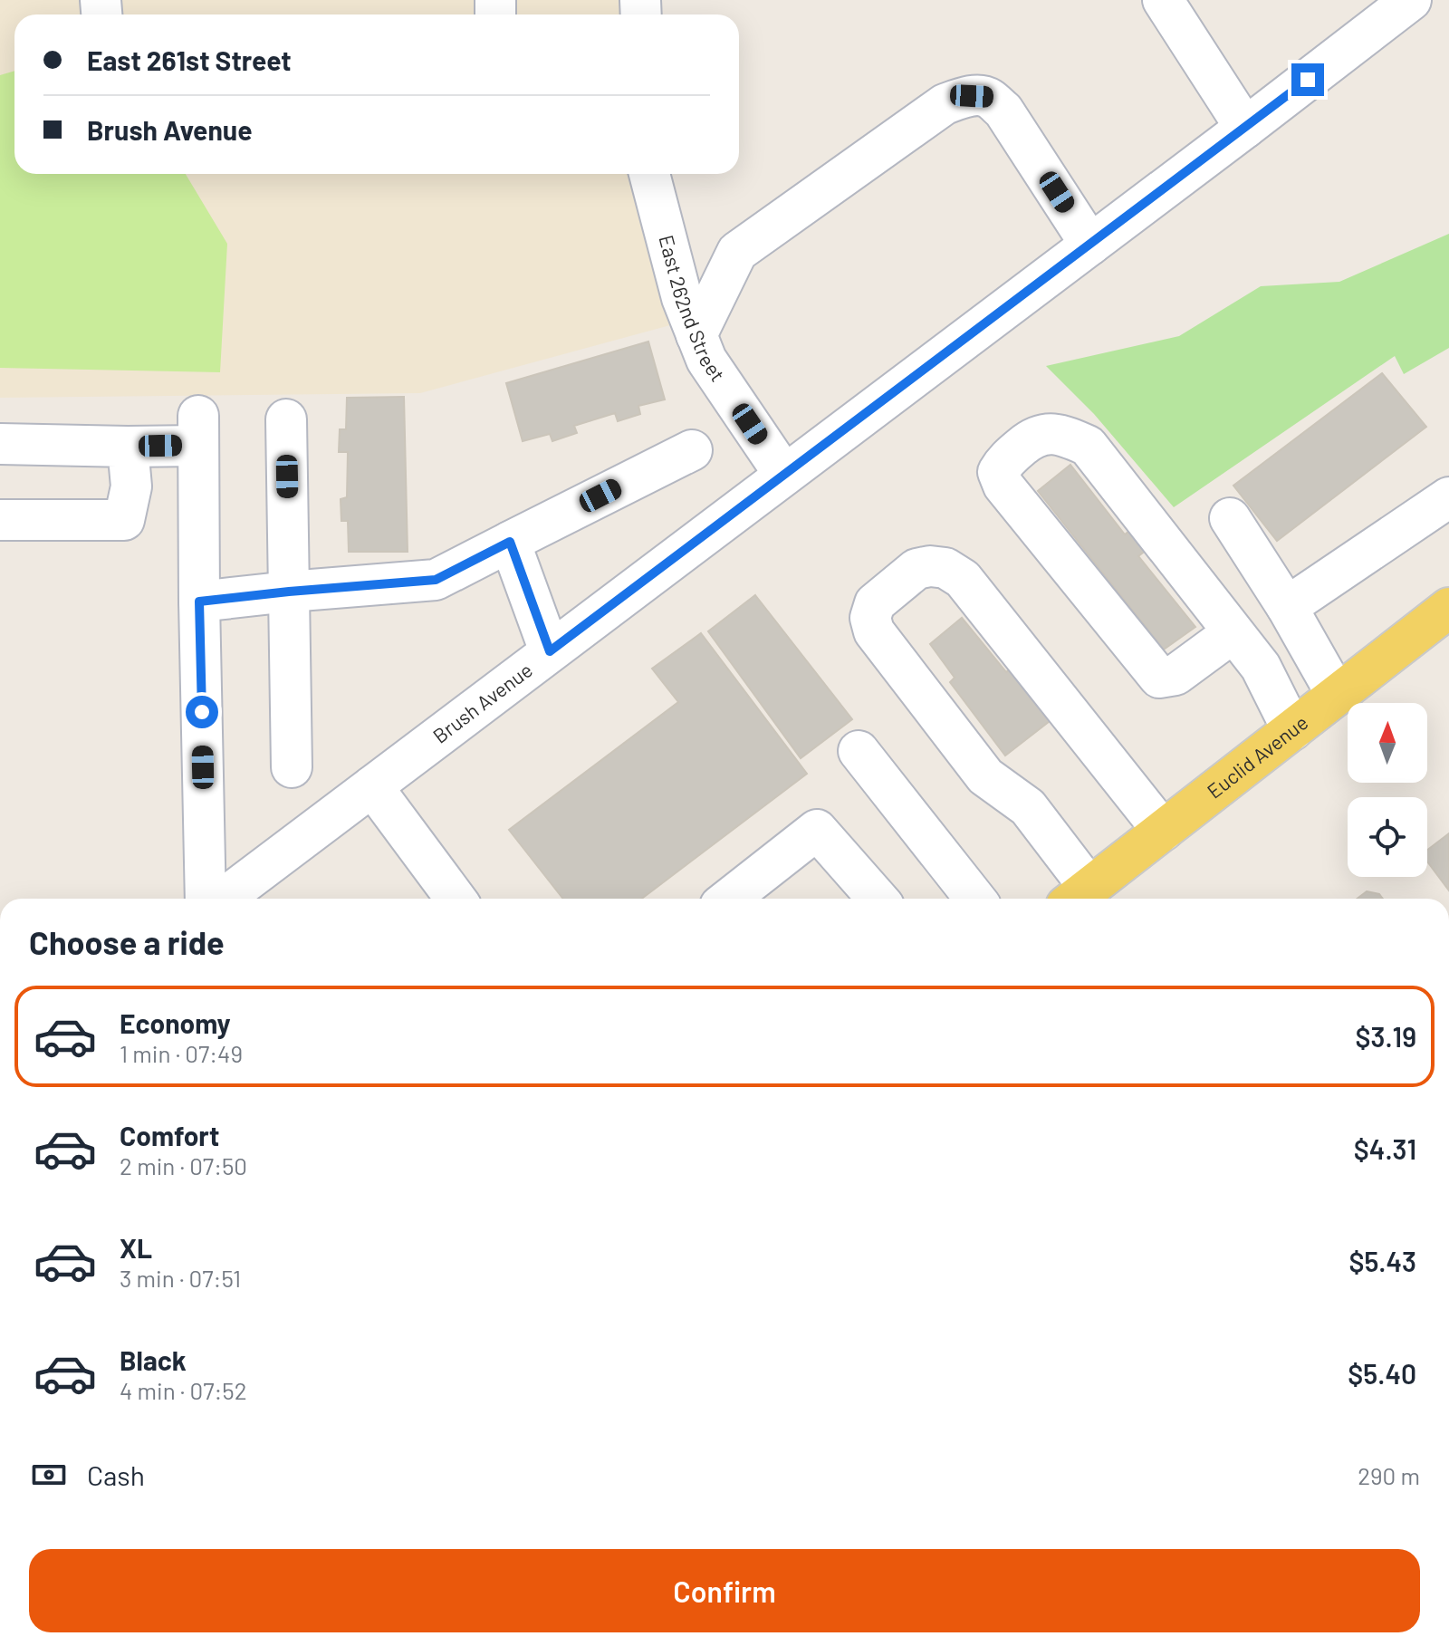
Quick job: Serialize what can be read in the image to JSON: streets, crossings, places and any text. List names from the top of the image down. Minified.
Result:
{"streets":{"main road":["Euclid Avenue"],"street":["East 262nd Street","Brush Avenue"]},"crossings":[["East 262nd Street","Brush Avenue"]],"north":"top","page":{"banner":["East 261st Street","Brush Avenue"],"heading":"Choose a ride","list":[{"name":"Economy","note":"1 min · 07:49","value":"$3.19"},{"name":"Comfort","note":"2 min · 07:50","value":"$4.31"},{"name":"XL","note":"3 min · 07:51","value":"$5.43"},{"name":"Black","note":"4 min · 07:52","value":"$5.40"}],"pay":["Cash","290 m"],"buttons":"Confirm"}}
